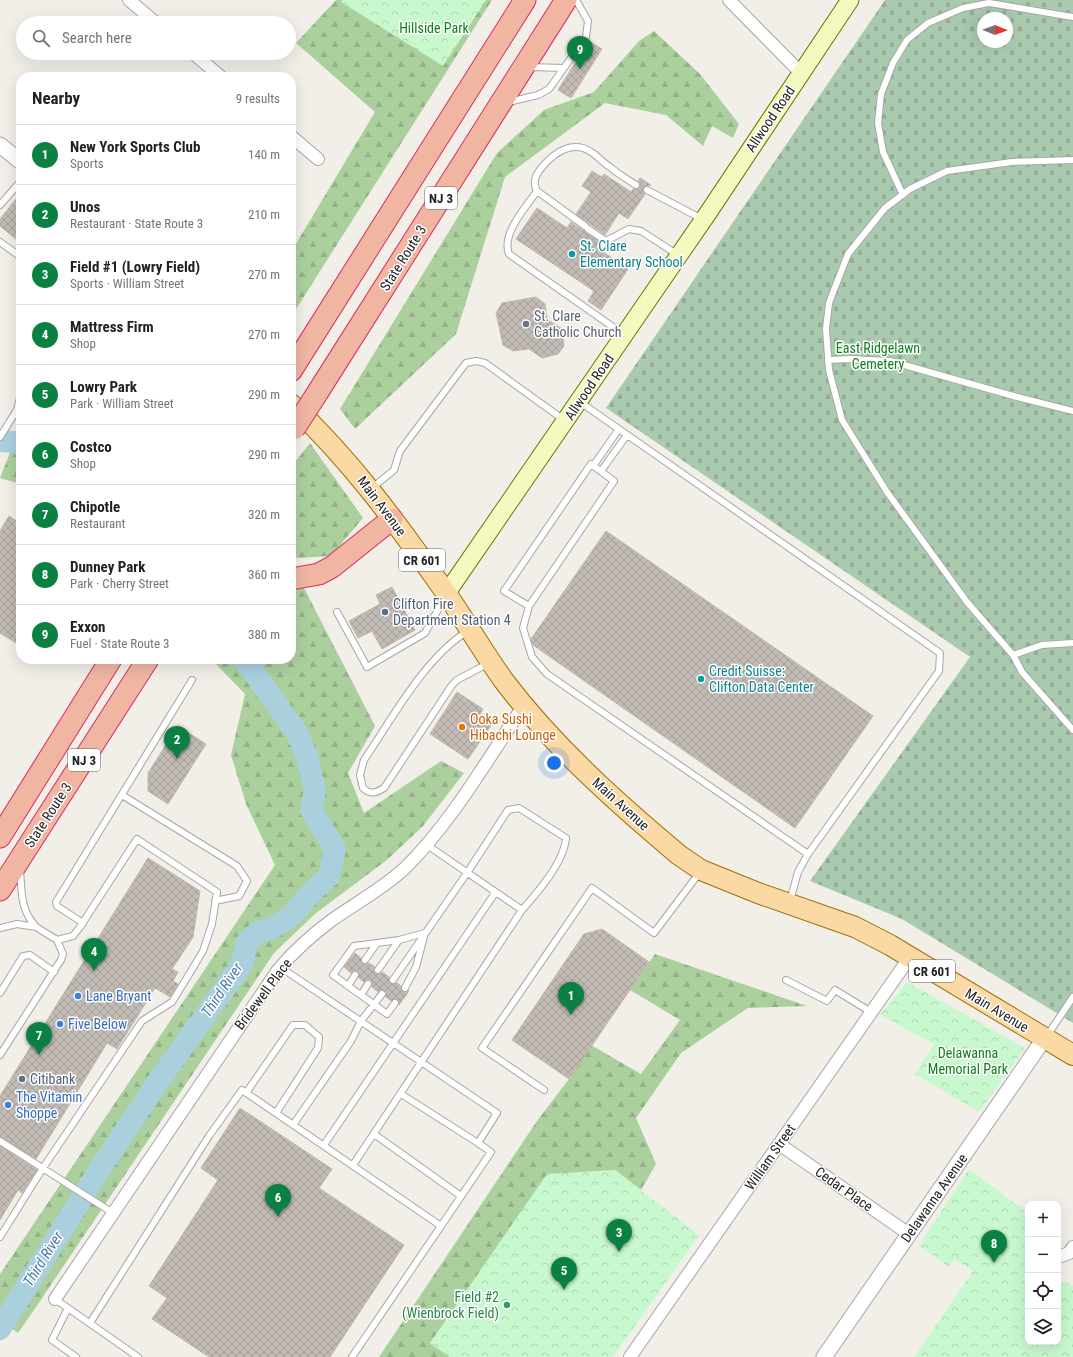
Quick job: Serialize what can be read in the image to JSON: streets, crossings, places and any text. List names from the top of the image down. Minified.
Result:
{"streets":{"highway":["NJ 3","State Route 3"],"main road":["Allwood Road","Main Avenue","CR 601"],"street":["Bridewell Place","William Street","Cedar Place","Delawanna Avenue"]},"crossings":[["Allwood Road","Main Avenue"],["Main Avenue","Bridewell Place"],["Main Avenue","William Street"],["Main Avenue","Delawanna Avenue"],["William Street","Cedar Place"],["Cedar Place","Delawanna Avenue"]],"water":["Third River"],"parks":["Hillside Park","East Ridgelawn Cemetery","Delawanna Memorial Park"],"places":["St. Clare Elementary School","St. Clare Catholic Church","Clifton Fire Department Station 4","Credit Suisse: Clifton Data Center","Ooka Sushi Hibachi Lounge","Lane Bryant","Five Below","Citibank","The Vitamin Shoppe","Field #2 (Wienbrock Field)"],"north":"right","page":{"search":"Search here","pins":["9","2","4","1","7","6","3","8","5"],"heading":["Nearby","9 results"],"list":[{"mark":"1","name":"New York Sports Club","note":"Sports","value":"140 m"},{"mark":"2","name":"Unos","note":"Restaurant · State Route 3","value":"210 m"},{"mark":"3","name":"Field #1 (Lowry Field)","note":"Sports · William Street","value":"270 m"},{"mark":"4","name":"Mattress Firm","note":"Shop","value":"270 m"},{"mark":"5","name":"Lowry Park","note":"Park · William Street","value":"290 m"},{"mark":"6","name":"Costco","note":"Shop","value":"290 m"},{"mark":"7","name":"Chipotle","note":"Restaurant","value":"320 m"},{"mark":"8","name":"Dunney Park","note":"Park · Cherry Street","value":"360 m"},{"mark":"9","name":"Exxon","note":"Fuel · State Route 3","value":"380 m"}],"map_buttons":["+","−"]}}
